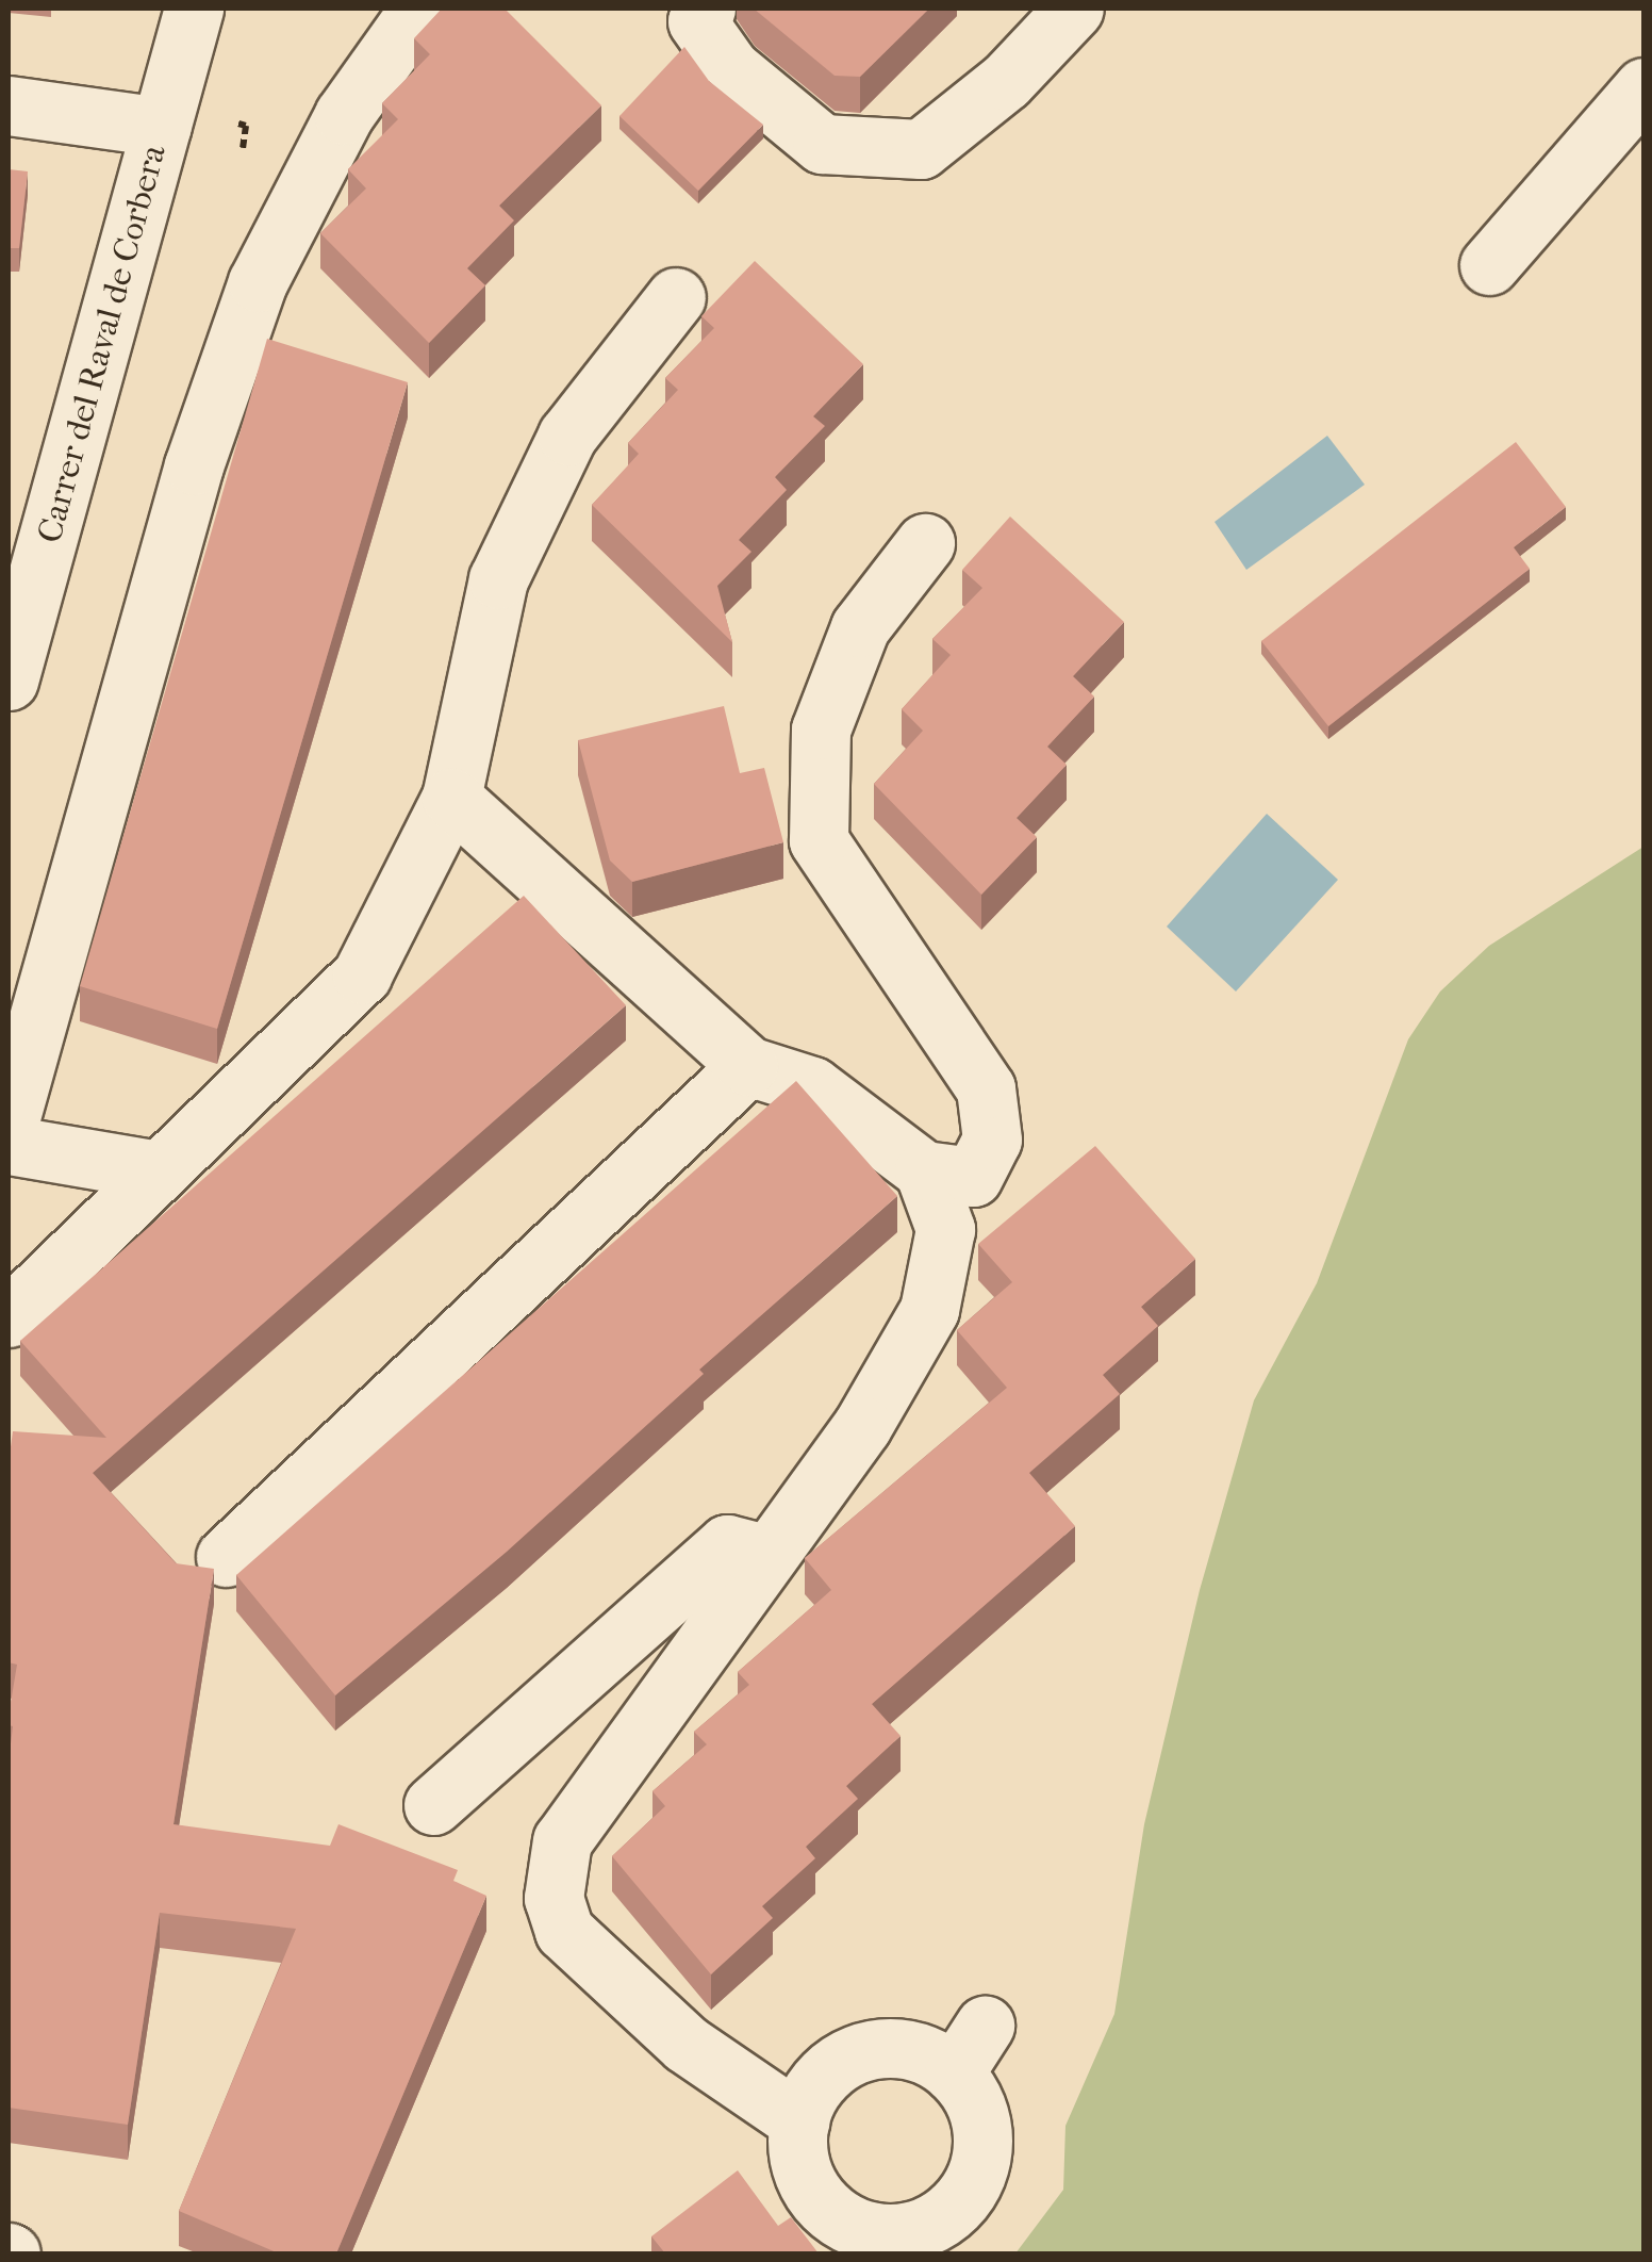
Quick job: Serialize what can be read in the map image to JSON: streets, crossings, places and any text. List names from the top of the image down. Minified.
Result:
{"streets":{"street":["Carrer del Raval de Corbera"]}}
